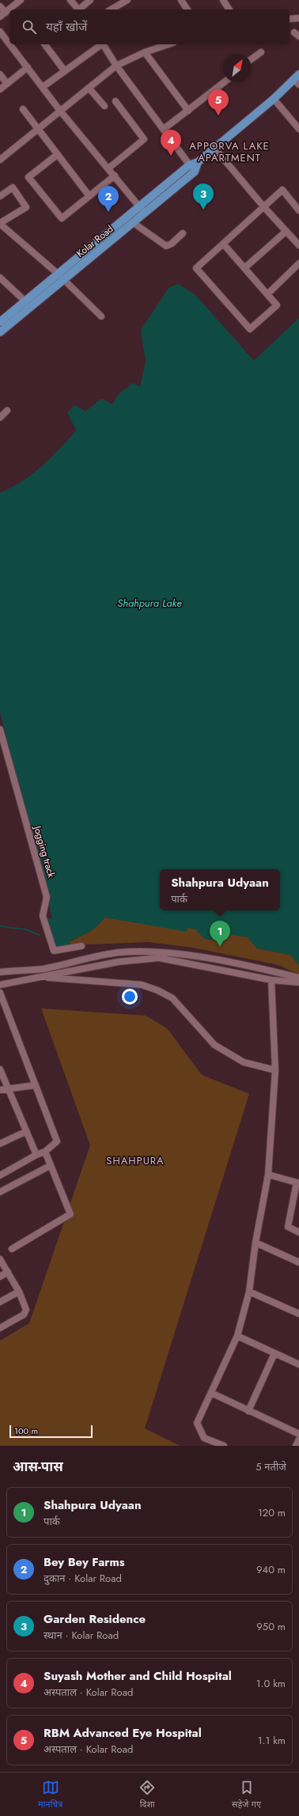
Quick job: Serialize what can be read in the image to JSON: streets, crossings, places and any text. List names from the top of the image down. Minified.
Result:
{"streets":{"main road":["Kolar Road"],"street":["Jogging track"]},"districts":["APPORVA LAKE APARTMENT","SHAHPURA"],"water":["Shahpura Lake"],"scale_bar":"100 m","north":"top right","page":{"search":"यहाँ खोजें","pins":["5","4","3","2","1"],"popup":["Shahpura Udyaan","पार्क"],"scale":"100 m","heading":["आस-पास","5 नतीजे"],"list":[{"mark":"1","name":"Shahpura Udyaan","note":"पार्क","value":"120 m"},{"mark":"2","name":"Bey Bey Farms","note":"दुकान · Kolar Road","value":"940 m"},{"mark":"3","name":"Garden Residence","note":"स्थान · Kolar Road","value":"950 m"},{"mark":"4","name":"Suyash Mother and Child Hospital","note":"अस्पताल · Kolar Road","value":"1.0 km"},{"mark":"5","name":"RBM Advanced Eye Hospital","note":"अस्पताल · Kolar Road","value":"1.1 km"}],"nav":["मानचित्र","दिशा","सहेजे गए"]}}
